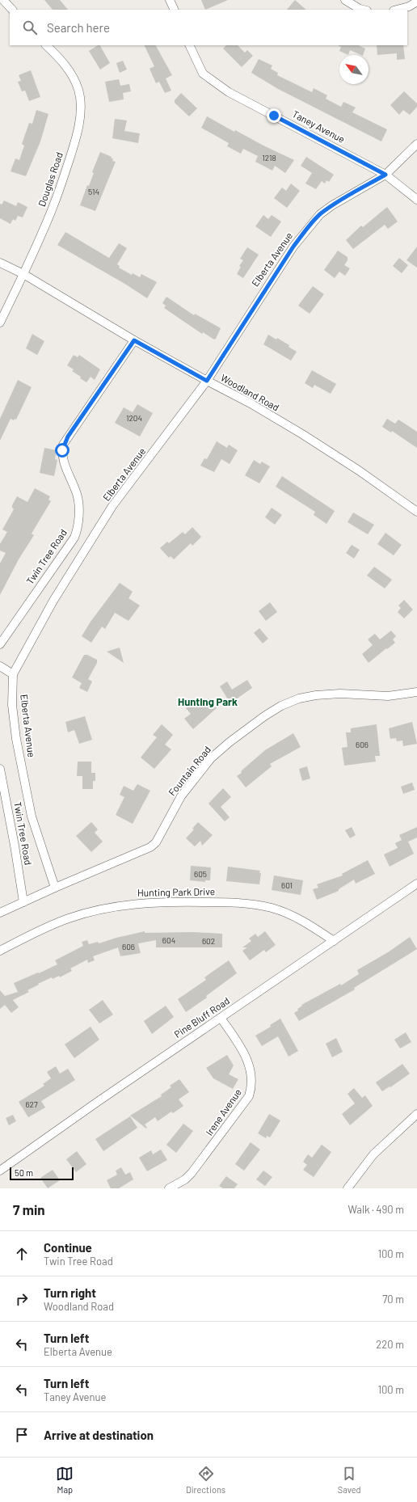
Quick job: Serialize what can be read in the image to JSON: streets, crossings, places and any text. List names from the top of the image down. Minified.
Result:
{"streets":{"street":["Taney Avenue","Douglas Road","Elberta Avenue","Woodland Road","Twin Tree Road","Fountain Road","Hunting Park Drive","Pine Bluff Road","Irene Avenue"]},"crossings":[["Taney Avenue","Elberta Avenue"],["Douglas Road","Woodland Road"],["Elberta Avenue","Woodland Road"],["Elberta Avenue","Fountain Road"],["Woodland Road","Twin Tree Road"],["Twin Tree Road","Fountain Road"],["Hunting Park Drive","Pine Bluff Road"],["Pine Bluff Road","Irene Avenue"]],"districts":["Hunting Park"],"house_numbers":["1218","514","1204","606","605","601","604","602","606","627"],"scale_bar":"50 m","north":"top left","page":{"search":"Search here","scale":"50 m","heading":["7 min","Walk · 490 m"],"list":[["Continue","Twin Tree Road","100 m"],["Turn right","Woodland Road","70 m"],["Turn left","Elberta Avenue","220 m"],["Turn left","Taney Avenue","100 m"],"Arrive at destination"],"nav":["Map","Directions","Saved"]}}
